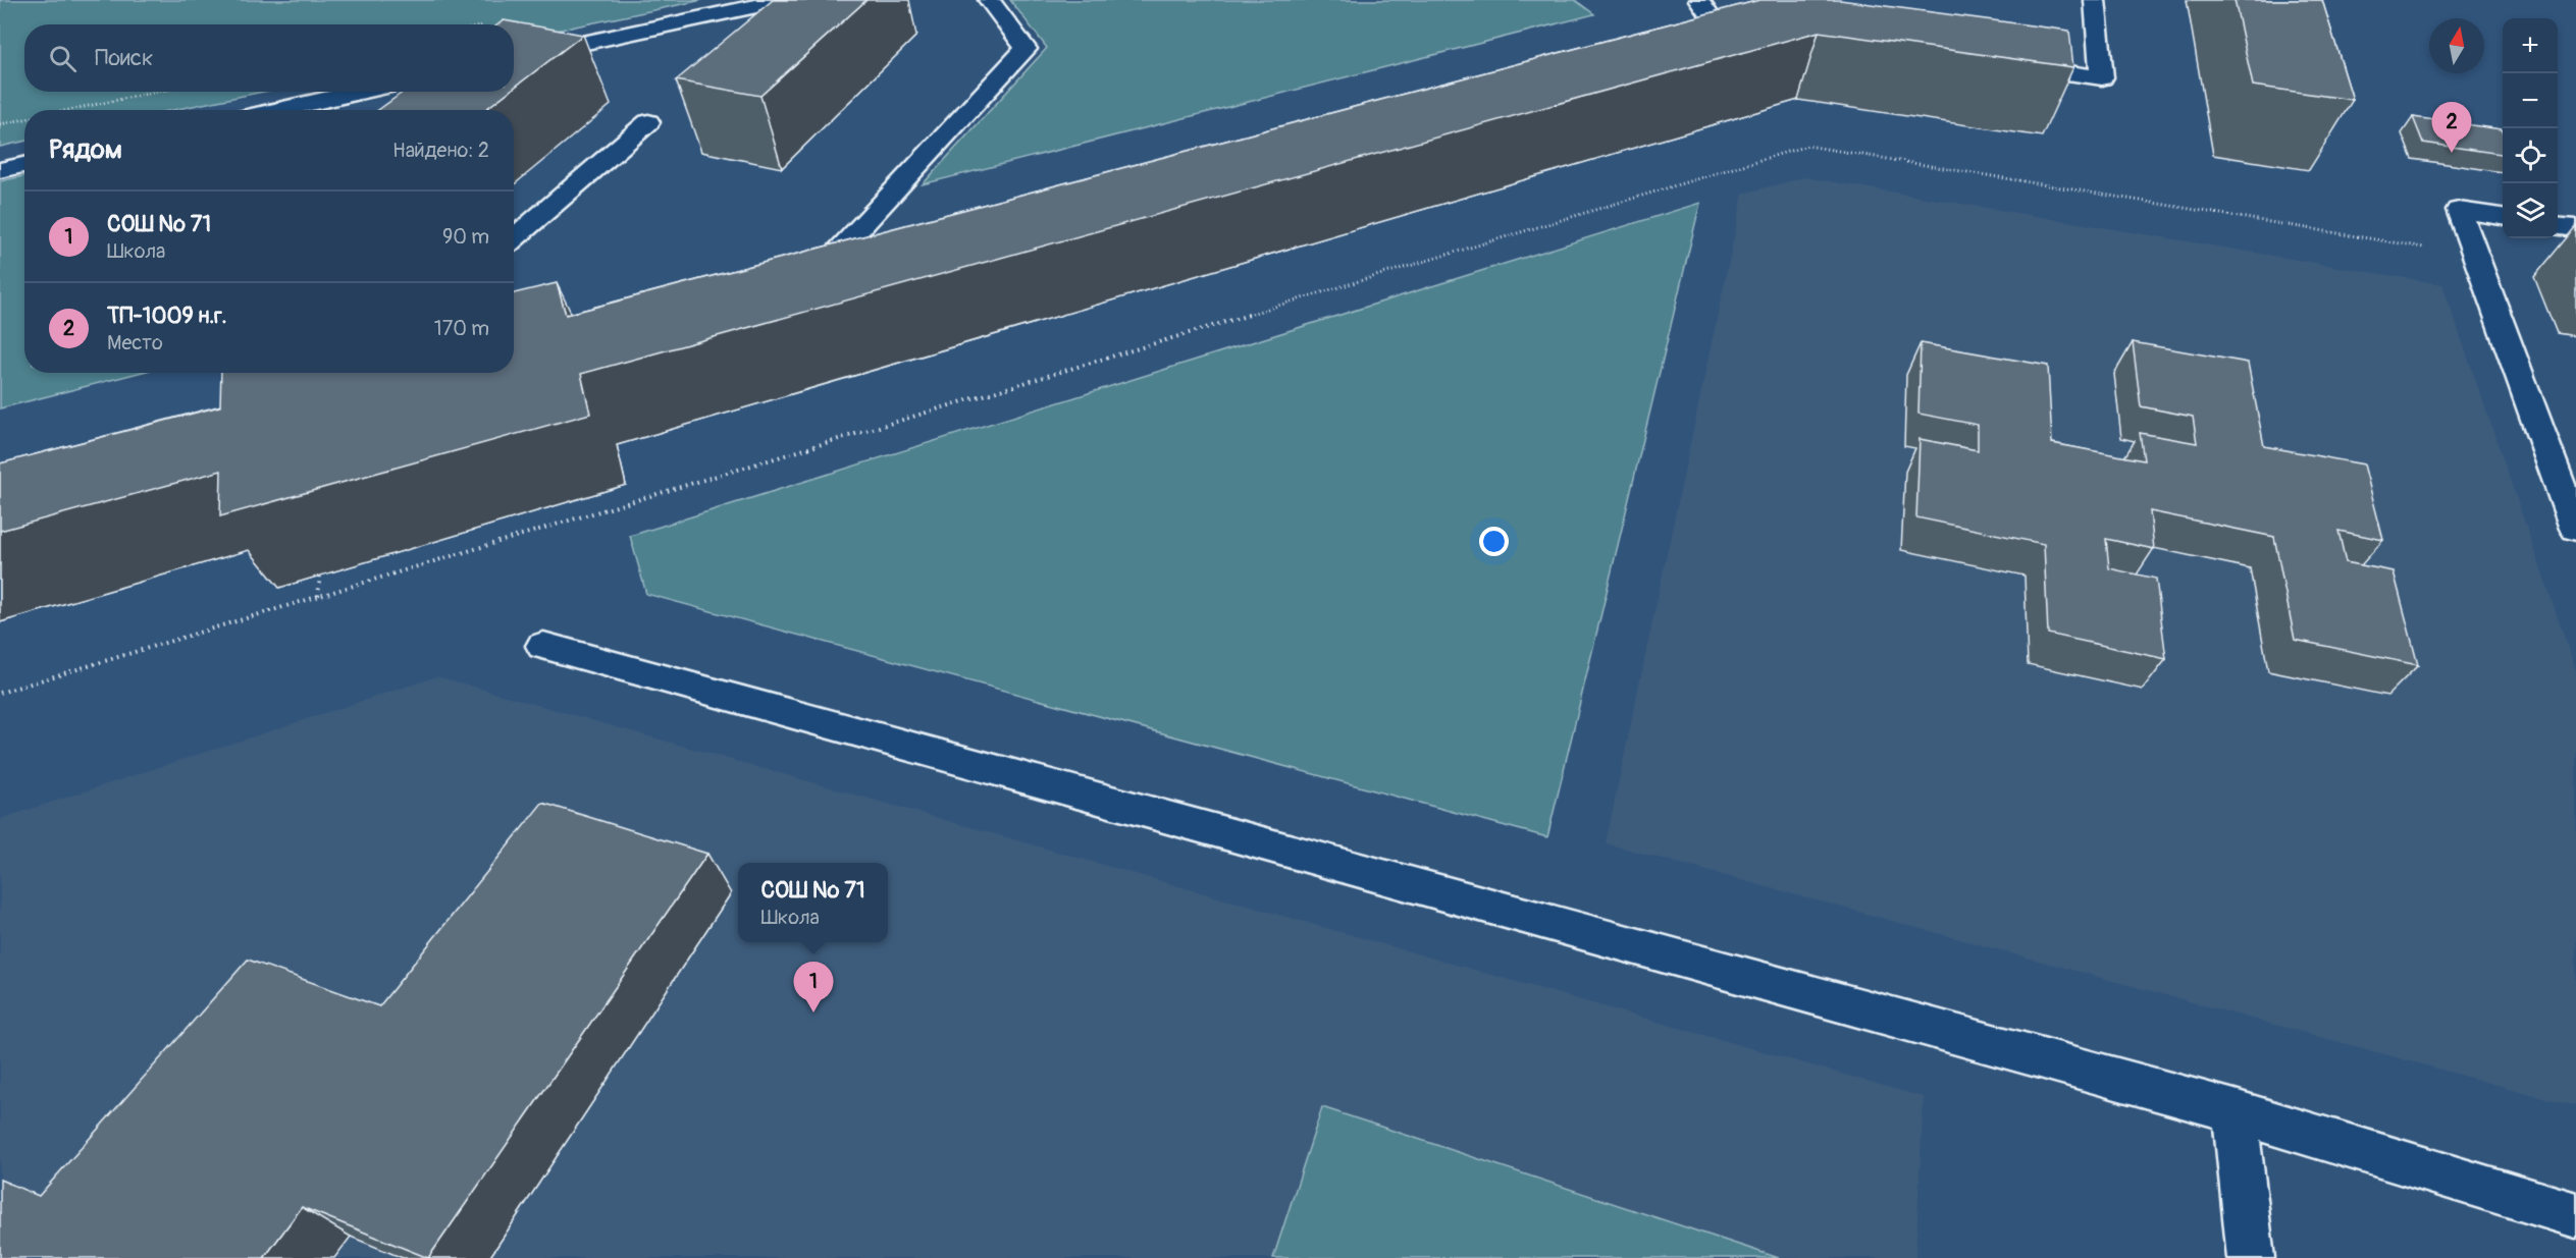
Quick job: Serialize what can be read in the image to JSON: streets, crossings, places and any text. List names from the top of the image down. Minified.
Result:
{"north":"top","page":{"map_buttons":["+","−"],"search":"Поиск","pins":["2","1"],"heading":["Рядом","Найдено: 2"],"list":[{"mark":"1","name":"СОШ № 71","note":"Школа","value":"90 m"},{"mark":"2","name":"ТП-1009 н.г.","note":"Место","value":"170 m"}],"popup":["СОШ № 71","Школа"]}}
